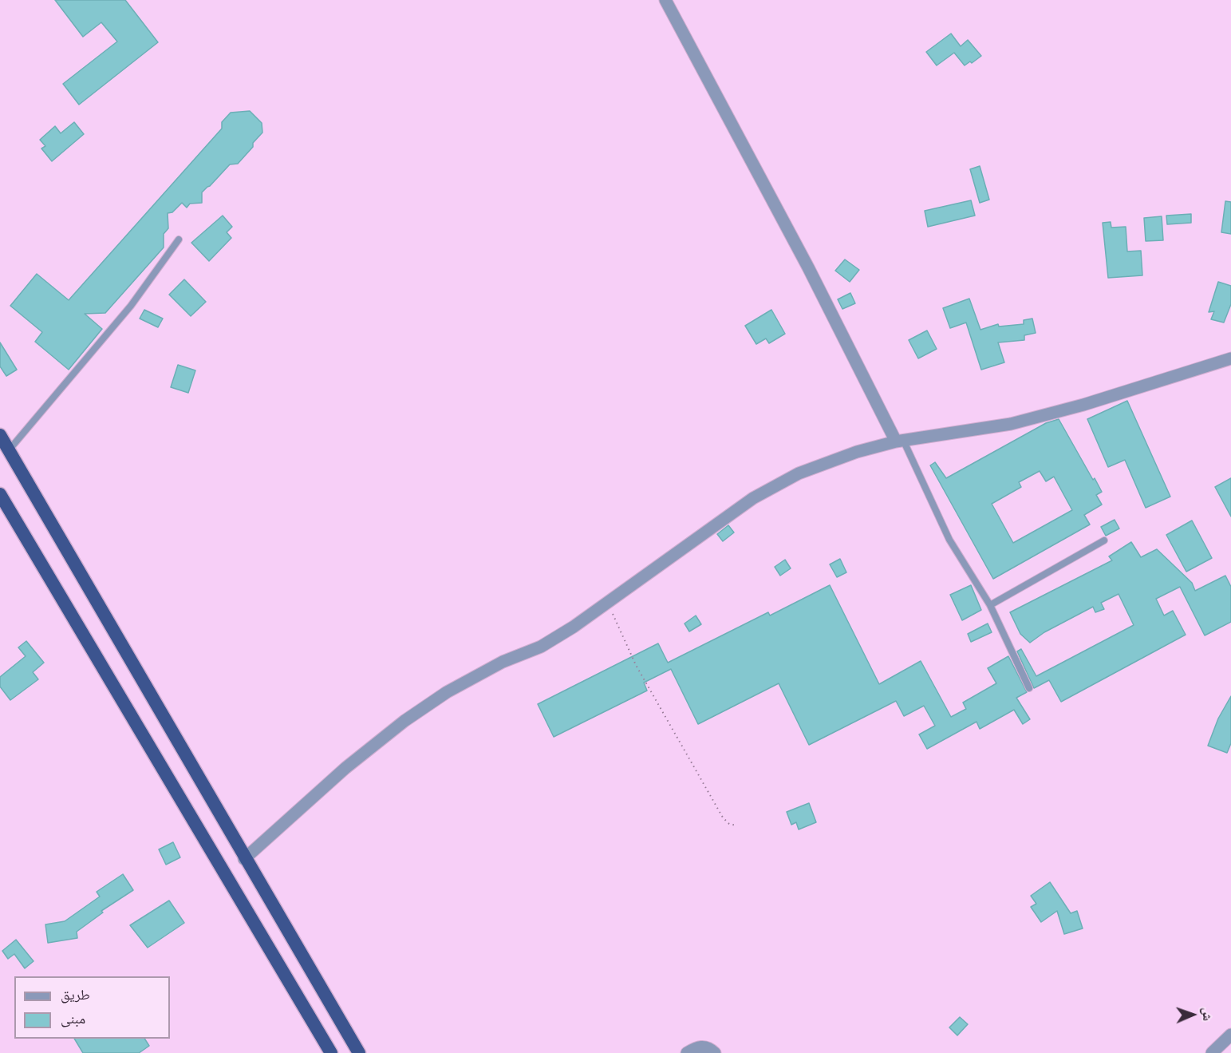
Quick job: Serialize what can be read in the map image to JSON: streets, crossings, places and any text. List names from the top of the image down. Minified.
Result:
{"legend":["طريق","مبنى"],"north":"right"}
